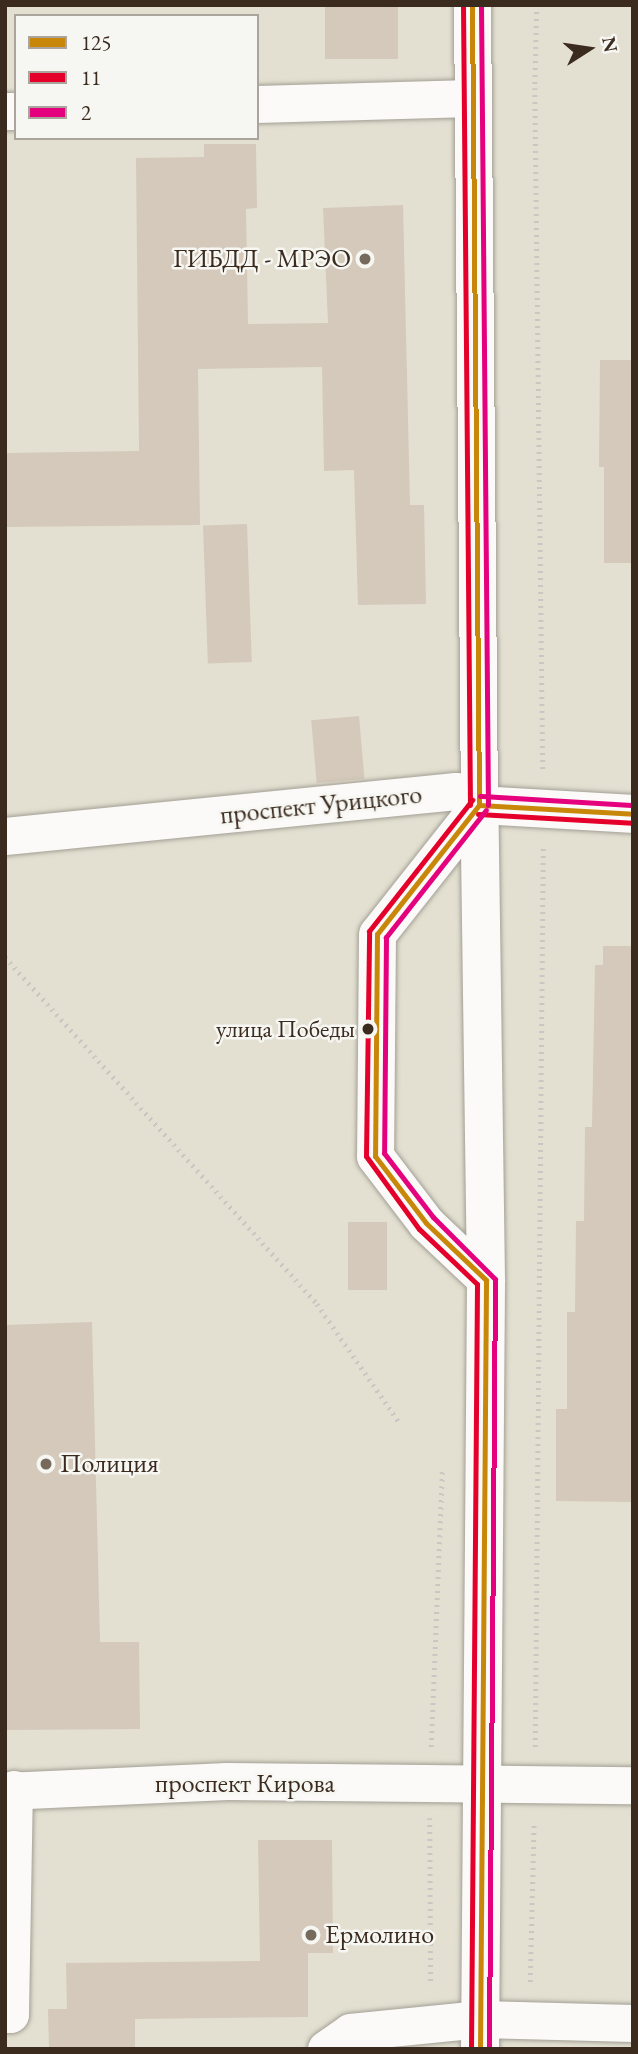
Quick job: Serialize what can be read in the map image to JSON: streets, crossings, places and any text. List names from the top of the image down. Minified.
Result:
{"streets":{"main road":["проспект Урицкого"],"street":["проспект Кирова"]},"places":["ГИБДД - МРЭО","улица Победы","Полиция","Ермолино"],"lines":["transit line 125","transit line 11","transit line 2"],"legend":["125","11","2"],"north":"right"}
